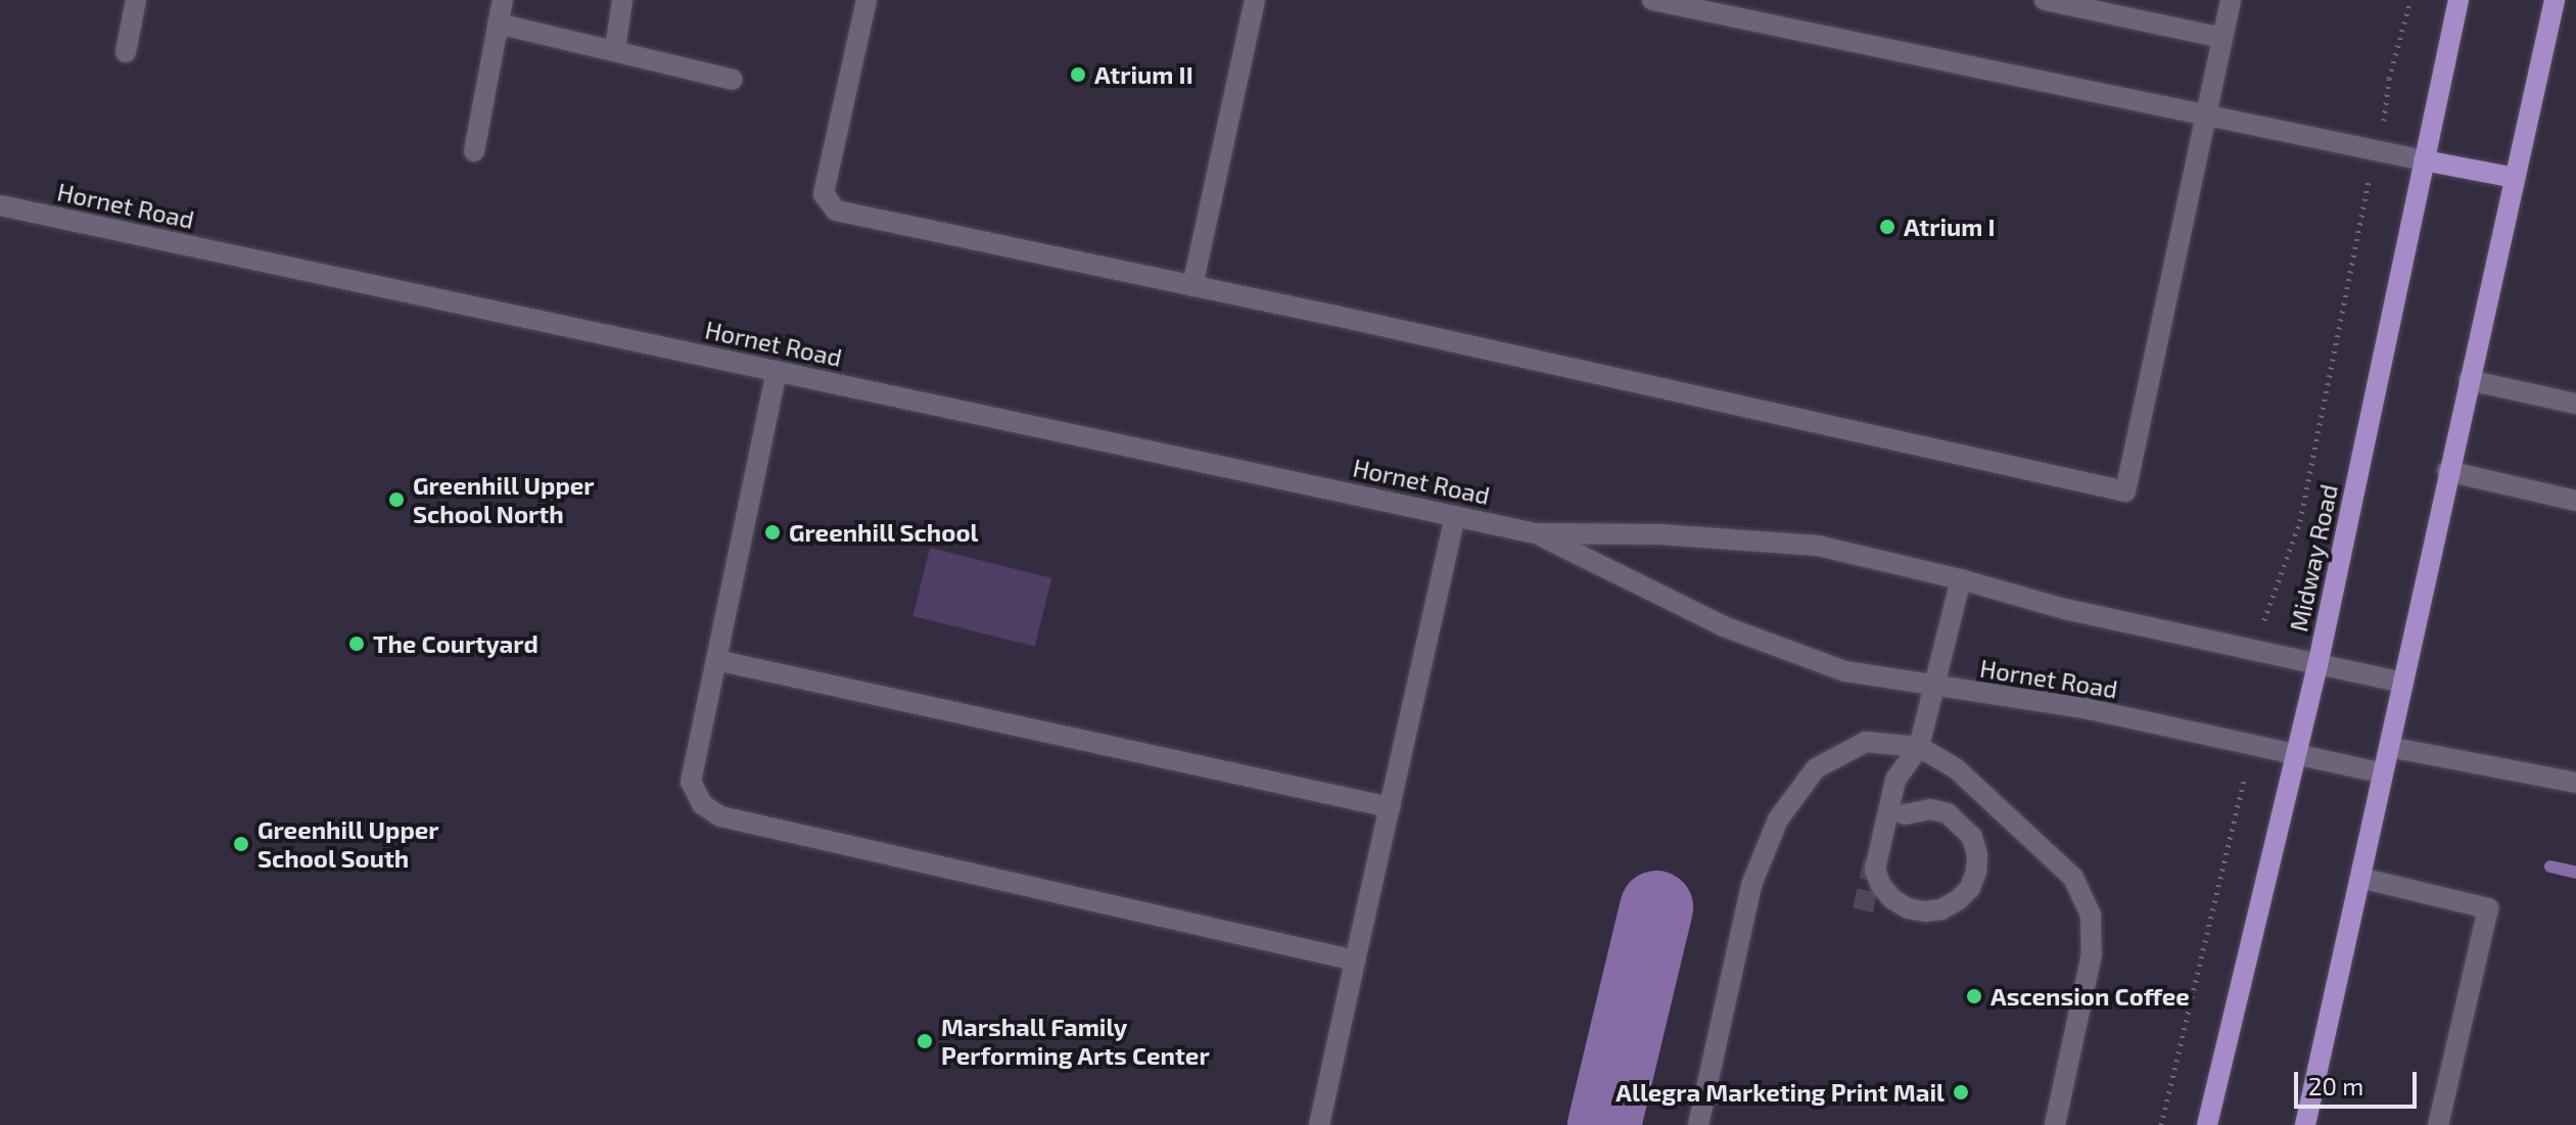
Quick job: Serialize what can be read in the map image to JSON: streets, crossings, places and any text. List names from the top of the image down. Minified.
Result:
{"streets":{"main road":["Midway Road"],"street":["Hornet Road"]},"crossings":[["Hornet Road","Midway Road"]],"places":["Atrium II","Atrium I","Greenhill Upper School North","Greenhill School","The Courtyard","Greenhill Upper School South","Ascension Coffee","Marshall Family Performing Arts Center","Allegra Marketing Print Mail"],"scale_bar":"20 m"}
